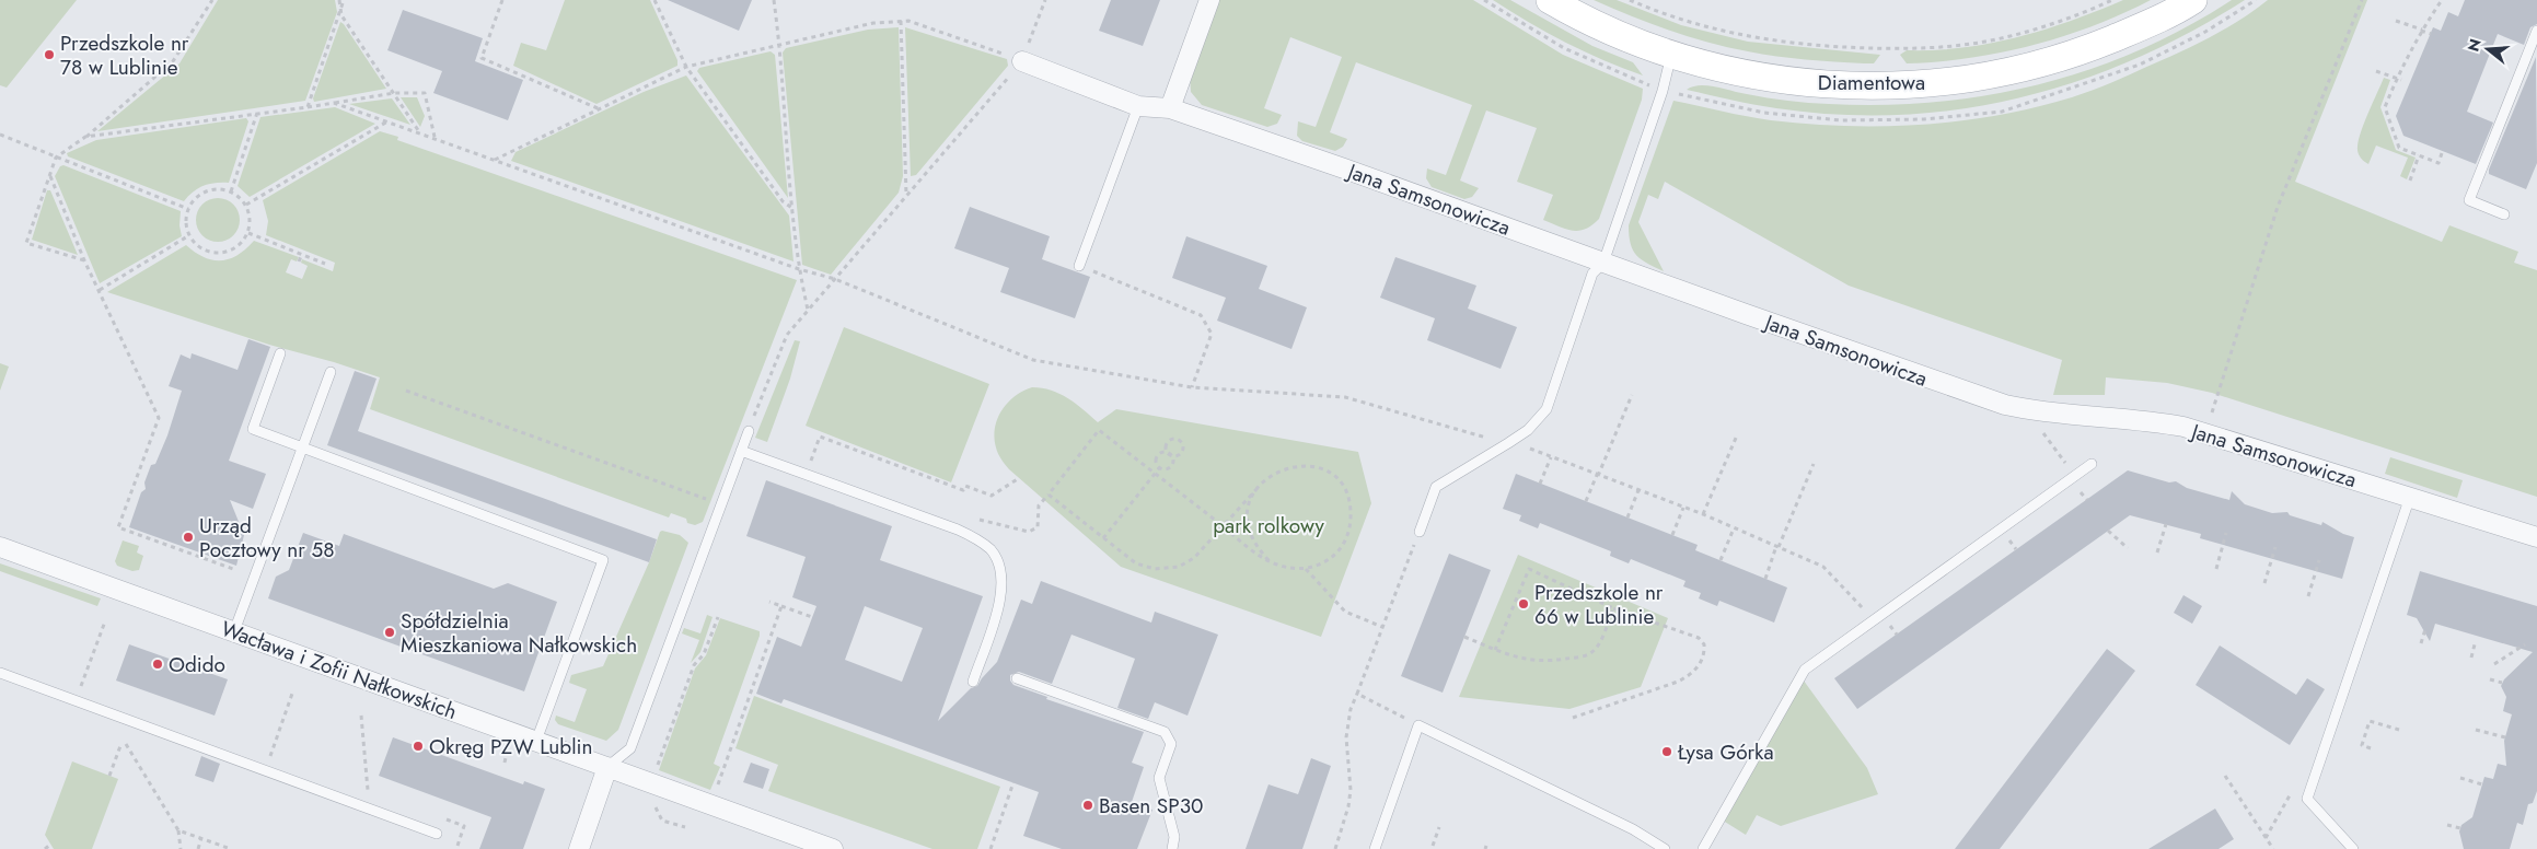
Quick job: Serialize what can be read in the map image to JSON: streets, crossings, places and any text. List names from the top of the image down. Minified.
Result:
{"streets":{"street":["Diamentowa","Jana Samsonowicza","Wacława i Zofii Nałkowskich"]},"parks":["park rolkowy"],"places":["Przedszkole nr 78 w Lublinie","Urząd Pocztowy nr 58","Przedszkole nr 66 w Lublinie","Spółdzielnia Mieszkaniowa Nałkowskich","Odido","Okręg PZW Lublin","Łysa Górka","Basen SP30"],"north":"left"}
